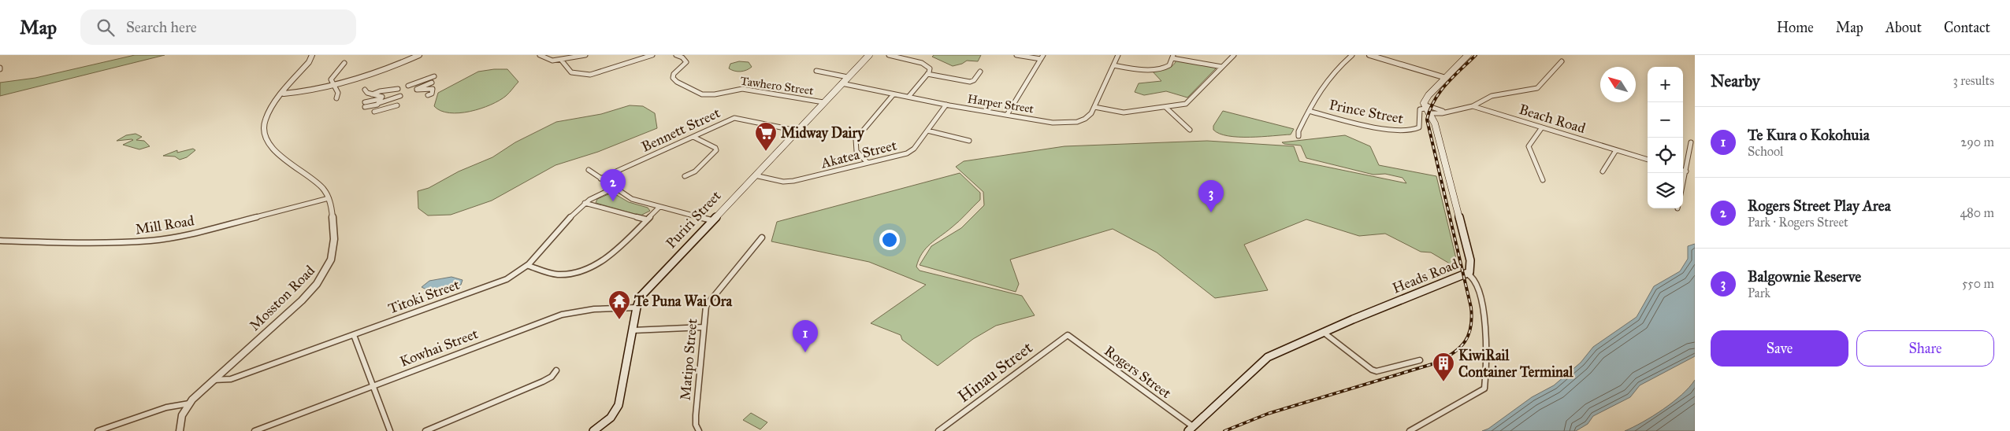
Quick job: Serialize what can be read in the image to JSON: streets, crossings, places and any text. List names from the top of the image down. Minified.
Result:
{"streets":{"main road":["Puriri Street","Heads Road"],"street":["Tawhero Street","Harper Street","Prince Street","Beach Road","Bennett Street","Akatea Street","Mill Road","Titoki Street","Mosston Road","Kowhai Street","Matipo Street","Hinau Street","Rogers Street"]},"crossings":[["Tawhero Street","Puriri Street"],["Harper Street","Akatea Street"],["Harper Street","Puriri Street"],["Prince Street","Beach Road"],["Prince Street","Heads Road"],["Beach Road","Heads Road"],["Bennett Street","Puriri Street"],["Akatea Street","Puriri Street"],["Puriri Street","Kowhai Street"],["Mill Road","Mosston Road"],["Heads Road","Rogers Street"],["Titoki Street","Mosston Road"],["Hinau Street","Rogers Street"]],"places":{"supermarket":["Midway Dairy"],"temple":["Te Puna Wai Ora"],"building":["KiwiRail Container Terminal"]},"north":"top left","page":{"header":"Map","search":"Search here","nav":["Home","Map","About","Contact"],"heading":["Nearby","3 results"],"map_buttons":["+","−"],"list":[{"mark":"1","name":"Te Kura o Kokohuia","note":"School","value":"290 m"},{"mark":"2","name":"Rogers Street Play Area","note":"Park · Rogers Street","value":"480 m"},{"mark":"3","name":"Balgownie Reserve","note":"Park","value":"550 m"}],"pins":["2","3","1"],"buttons":["Save","Share"]}}
